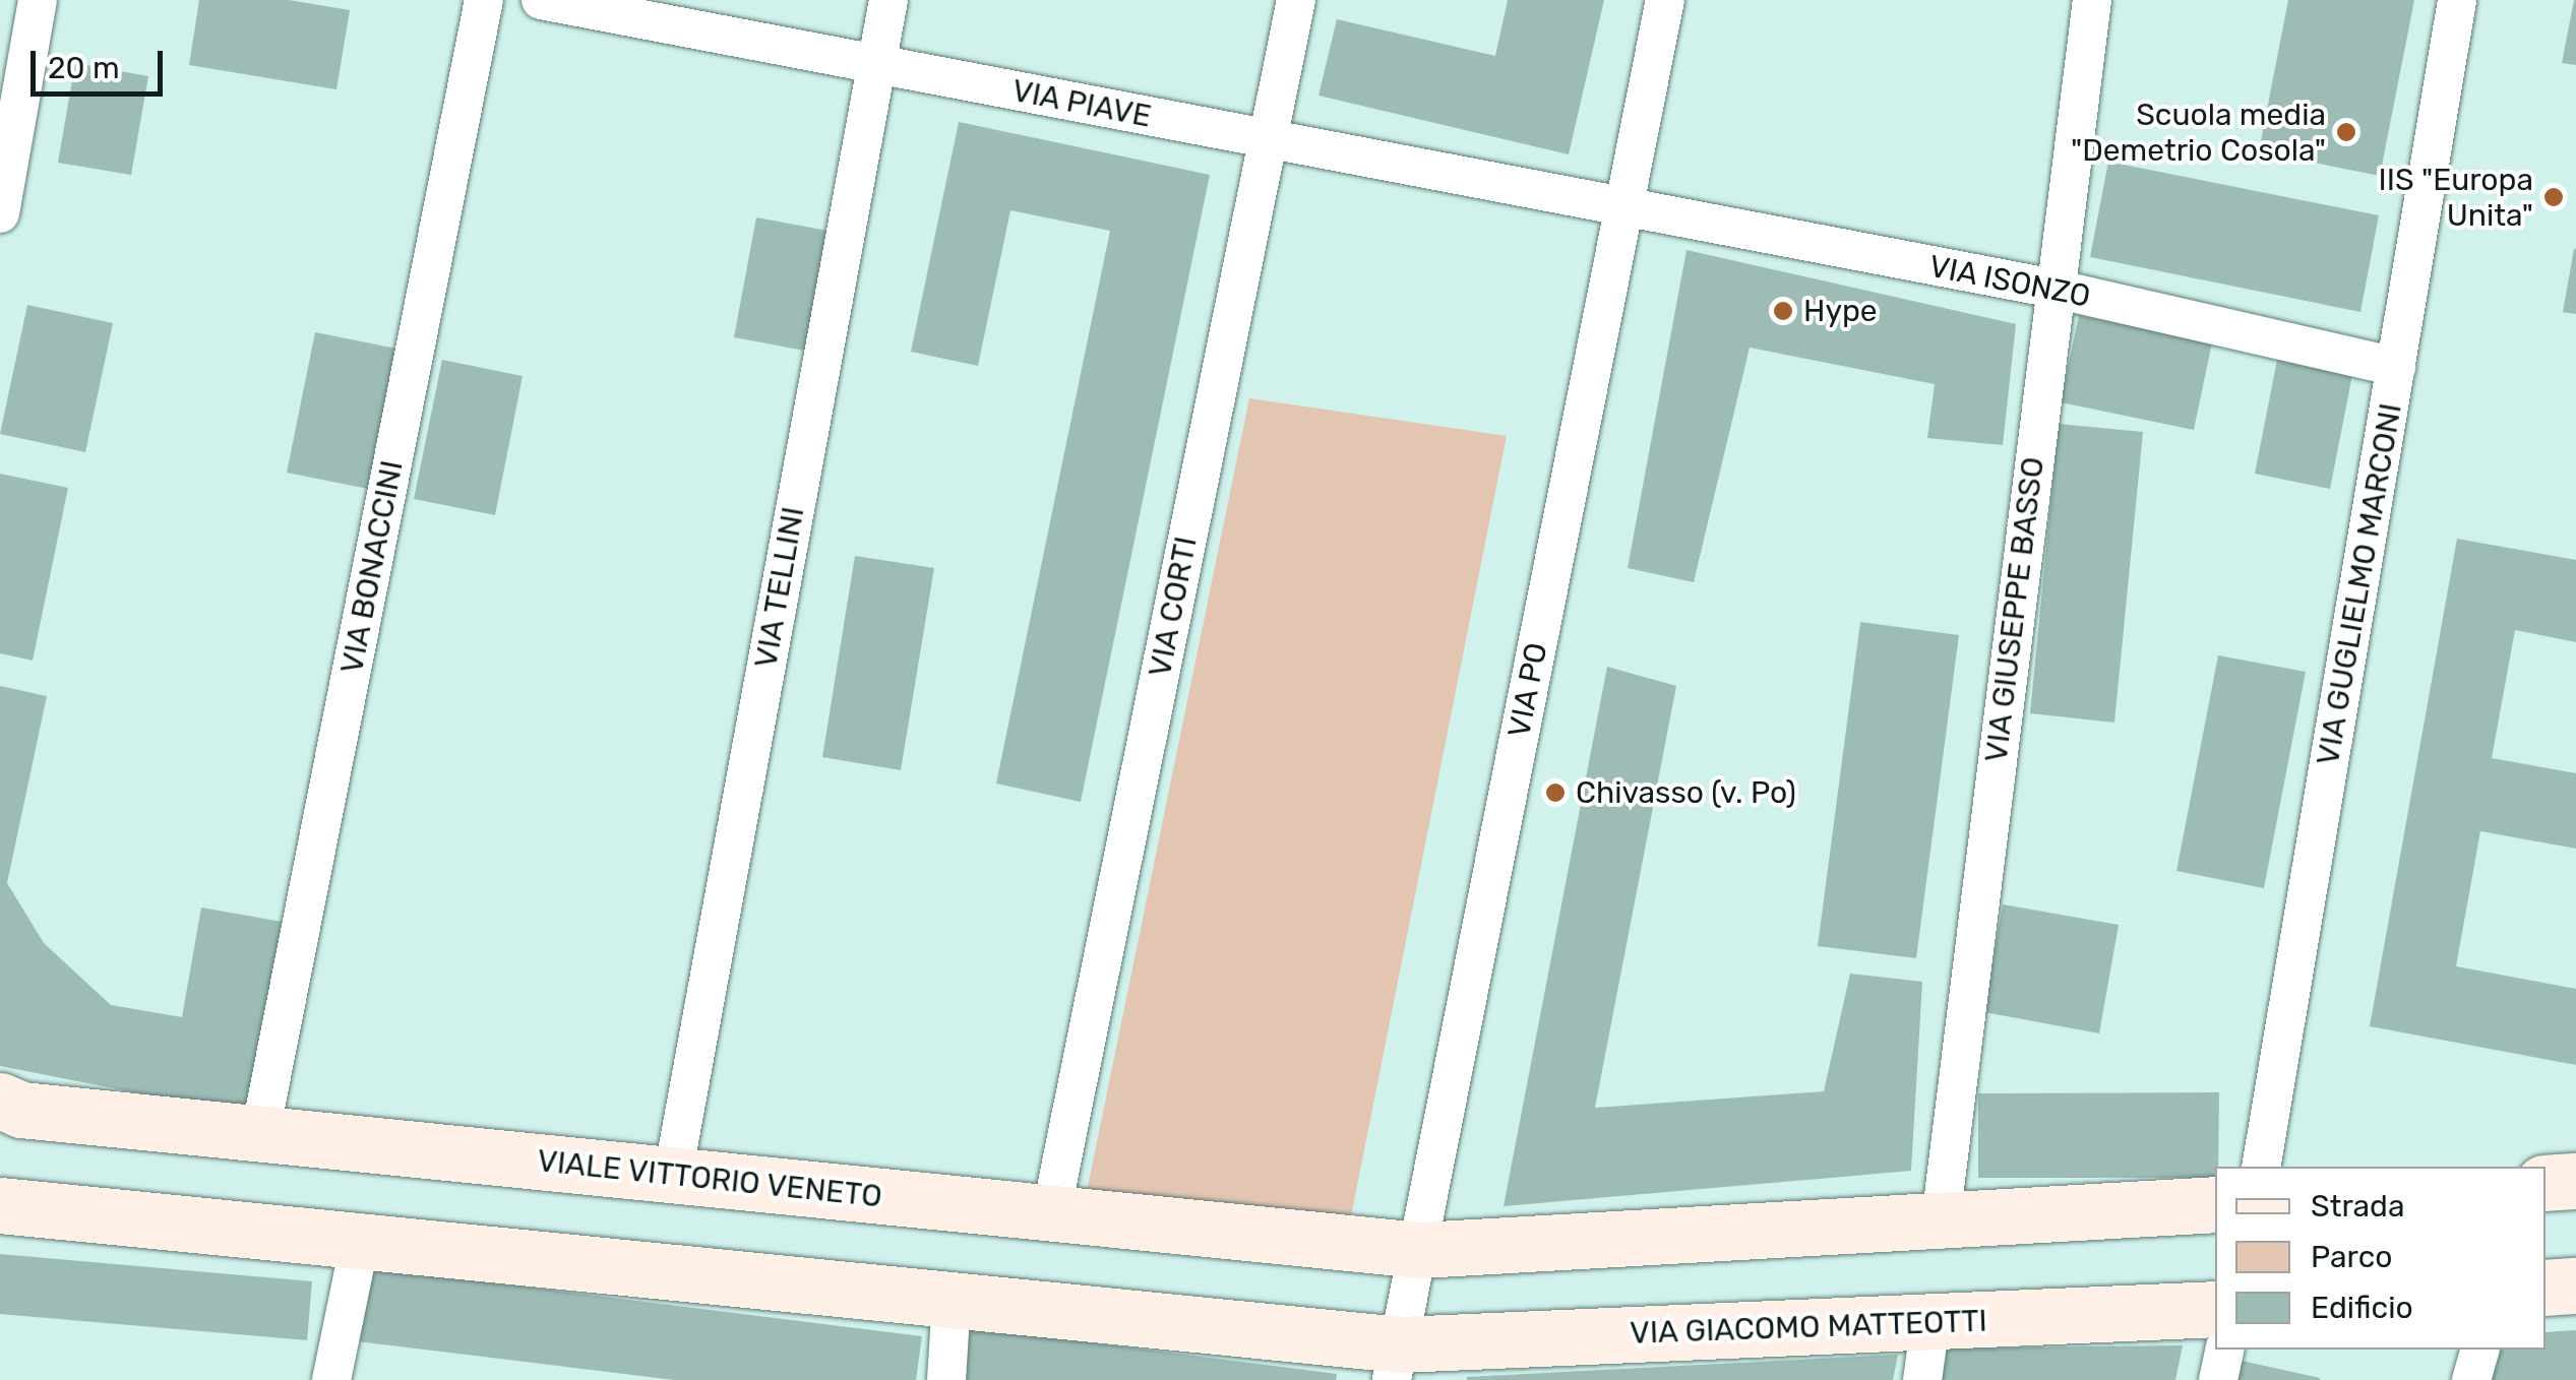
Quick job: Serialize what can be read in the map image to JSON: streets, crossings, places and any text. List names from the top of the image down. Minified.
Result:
{"streets":{"main road":["VIALE VITTORIO VENETO","VIA GIACOMO MATTEOTTI"],"street":["VIA PIAVE","VIA ISONZO","VIA BONACCINI","VIA GUGLIELMO MARCONI","VIA TELLINI","VIA CORTI","VIA GIUSEPPE BASSO","VIA PO"]},"crossings":[["VIA PIAVE","VIA ISONZO"],["VIA PIAVE","VIA TELLINI"],["VIA PIAVE","VIA CORTI"],["VIA PIAVE","VIA PO"],["VIA ISONZO","VIA GUGLIELMO MARCONI"],["VIA ISONZO","VIA GIUSEPPE BASSO"],["VIA ISONZO","VIA PO"],["VIA BONACCINI","VIALE VITTORIO VENETO"],["VIA TELLINI","VIALE VITTORIO VENETO"],["VIA CORTI","VIALE VITTORIO VENETO"],["VIA PO","VIALE VITTORIO VENETO"],["VIA PO","VIA GIACOMO MATTEOTTI"]],"places":["Scuola media \"Demetrio Cosola\"","IIS \"Europa Unita\"","Hype","Chivasso (v. Po)"],"legend":["Strada","Parco","Edificio"],"scale_bar":"20 m"}
